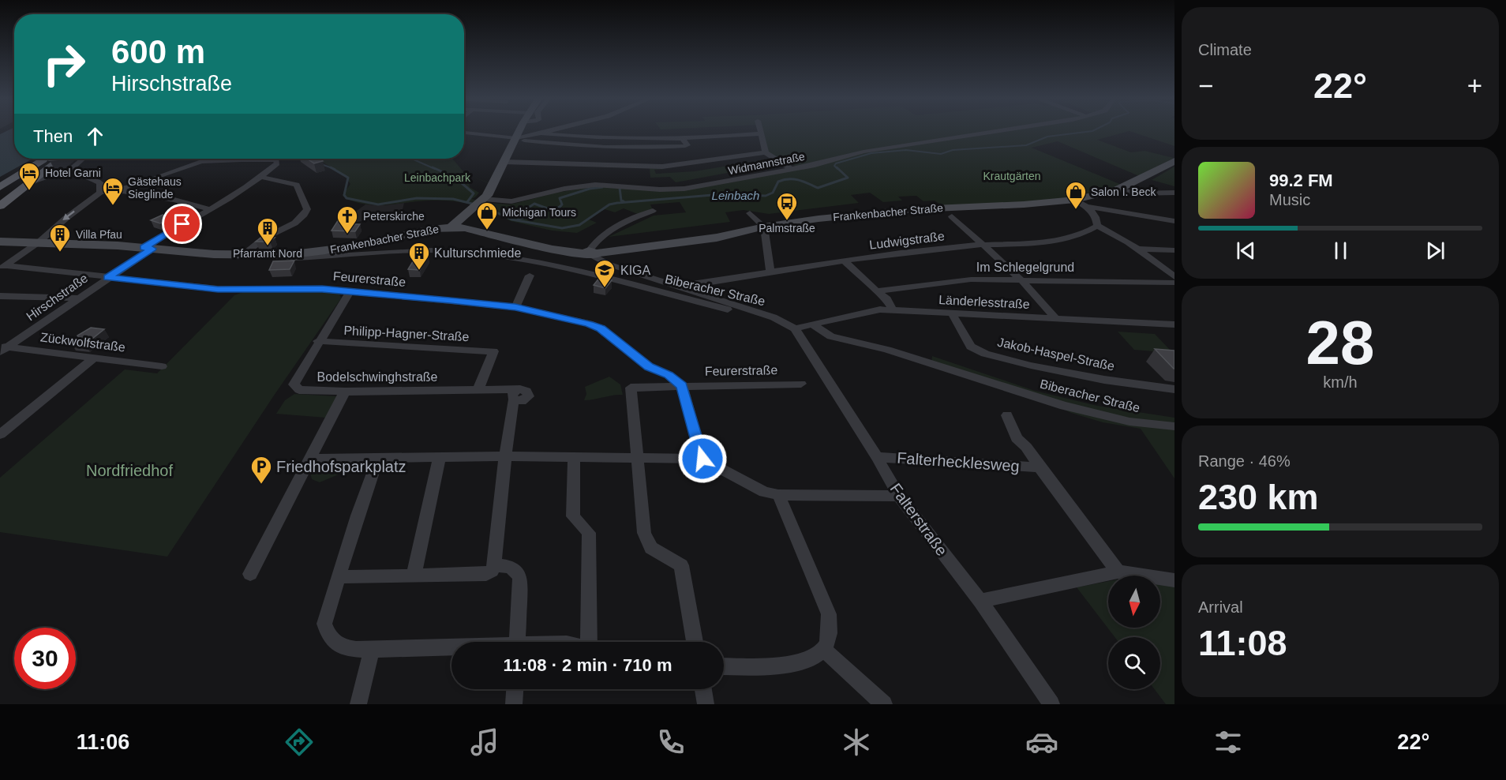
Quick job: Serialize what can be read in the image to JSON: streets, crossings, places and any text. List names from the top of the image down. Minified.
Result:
{"streets":{"main road":["Frankenbacher Straße"],"street":["Widmannstraße","Ludwigstraße","Im Schlegelgrund","Feurerstraße","Biberacher Straße","Hirschstraße","Länderlesstraße","Philipp-Hagner-Straße","Zückwolfstraße","Jakob-Haspel-Straße","Bodelschwinghstraße","Falterhecklesweg","Falterstraße"]},"crossings":[["Frankenbacher Straße","Biberacher Straße"],["Frankenbacher Straße","Hirschstraße"],["Feurerstraße","Hirschstraße"],["Feurerstraße","Bodelschwinghstraße"],["Biberacher Straße","Länderlesstraße"],["Hirschstraße","Zückwolfstraße"],["Länderlesstraße","Jakob-Haspel-Straße"],["Länderlesstraße","Falterstraße"],["Philipp-Hagner-Straße","Bodelschwinghstraße"],["Falterhecklesweg","Falterstraße"]],"water":["Leinbach"],"parks":["Krautgärten","Leinbachpark","Nordfriedhof"],"places":{"hotel":["Hotel Garni","Gästehaus Sieglinde"],"shop":["Salon I. Beck","Michigan Tours"],"bus stop":["Palmstraße"],"church":["Peterskirche"],"building":["Pfarramt Nord","Villa Pfau","Kulturschmiede"],"school or university":["KIGA"],"parking":["Friedhofsparkplatz"]},"north":"bottom","page":{"tile":["Climate",["28","km/h"],["Range · 46%","230 km"],["Arrival","11:08"]],"turn":["600 m","Hirschstraße"],"heat":["−","22°","+"],"then":"Then","song":["99.2 FM","Music"],"limit":"30","trip":"11:08 · 2 min · 710 m","tabs":["11:06","22°"]}}
